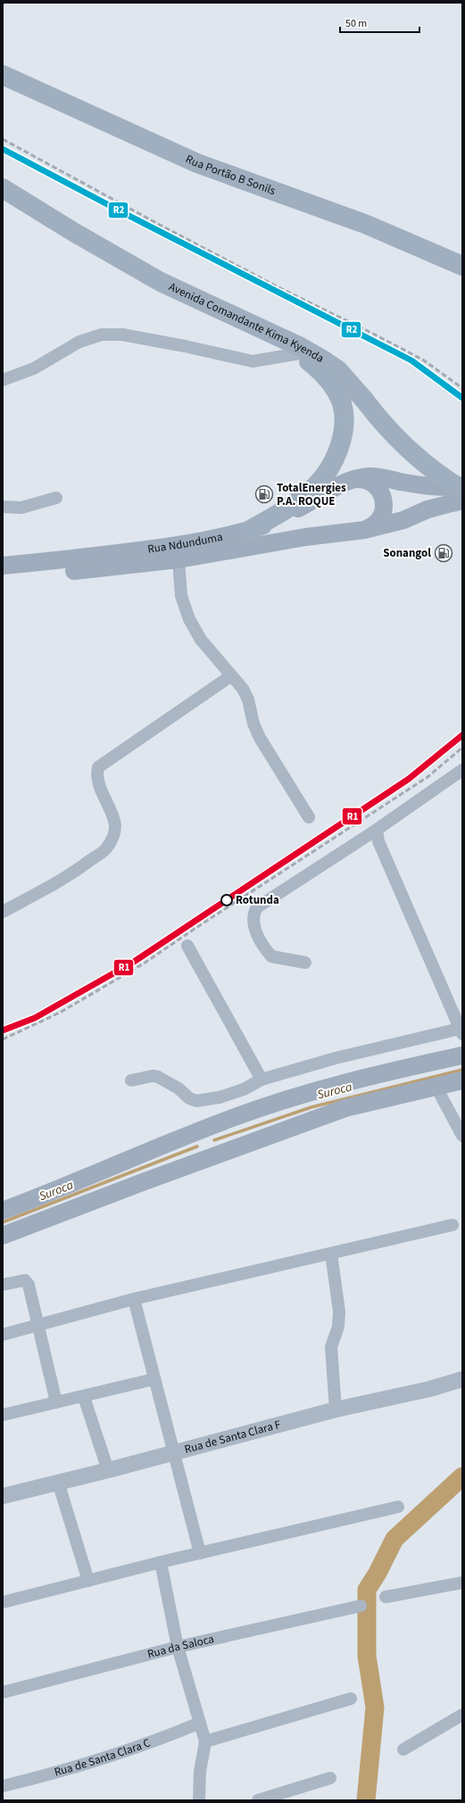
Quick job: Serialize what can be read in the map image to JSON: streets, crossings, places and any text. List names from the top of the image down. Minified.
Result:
{"streets":{"main road":["Rua Portão B Sonils","Avenida Comandante Kima Kyenda","Rua Ndunduma"],"street":["Rua de Santa Clara F","Rua da Saloca","Rua de Santa Clara C"]},"water":["Suroca"],"places":{"fuel station":["TotalEnergies P.A. ROQUE","Sonangol"],"other":["Rotunda"]},"lines":["transit line R2","transit line R1"],"scale_bar":"50 m"}
